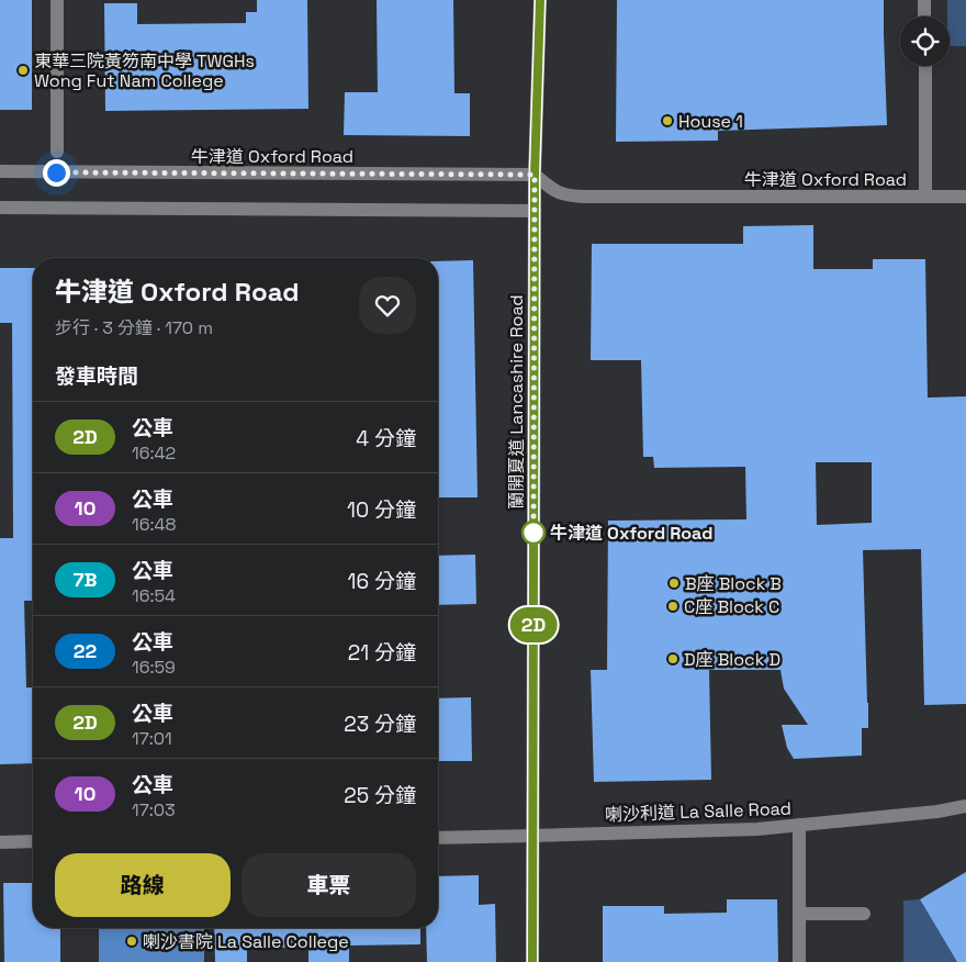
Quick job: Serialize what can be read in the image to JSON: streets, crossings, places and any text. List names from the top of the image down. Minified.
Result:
{"streets":{"street":["牛津道 Oxford Road","蘭開夏道 Lancashire Road","喇沙利道 La Salle Road"]},"crossings":[["牛津道 Oxford Road","蘭開夏道 Lancashire Road"],["蘭開夏道 Lancashire Road","喇沙利道 La Salle Road"]],"places":["東華三院黃笏南中學 TWGHs Wong Fut Nam College","House 1","牛津道 Oxford Road","B座 Block B","C座 Block C","D座 Block D","喇沙書院 La Salle College"],"lines":["bus line 2D"],"page":{"on_map":"2D","heading":[["牛津道 Oxford Road","步行 · 3 分鐘 · 170 m"],"發車時間"],"list":[{"mark":"2D","name":"公車","note":"16:42","value":"4 分鐘"},{"mark":"10","name":"公車","note":"16:48","value":"10 分鐘"},{"mark":"7B","name":"公車","note":"16:54","value":"16 分鐘"},{"mark":"22","name":"公車","note":"16:59","value":"21 分鐘"},{"mark":"2D","name":"公車","note":"17:01","value":"23 分鐘"},{"mark":"10","name":"公車","note":"17:03","value":"25 分鐘"}],"buttons":["路線","車票"]}}
